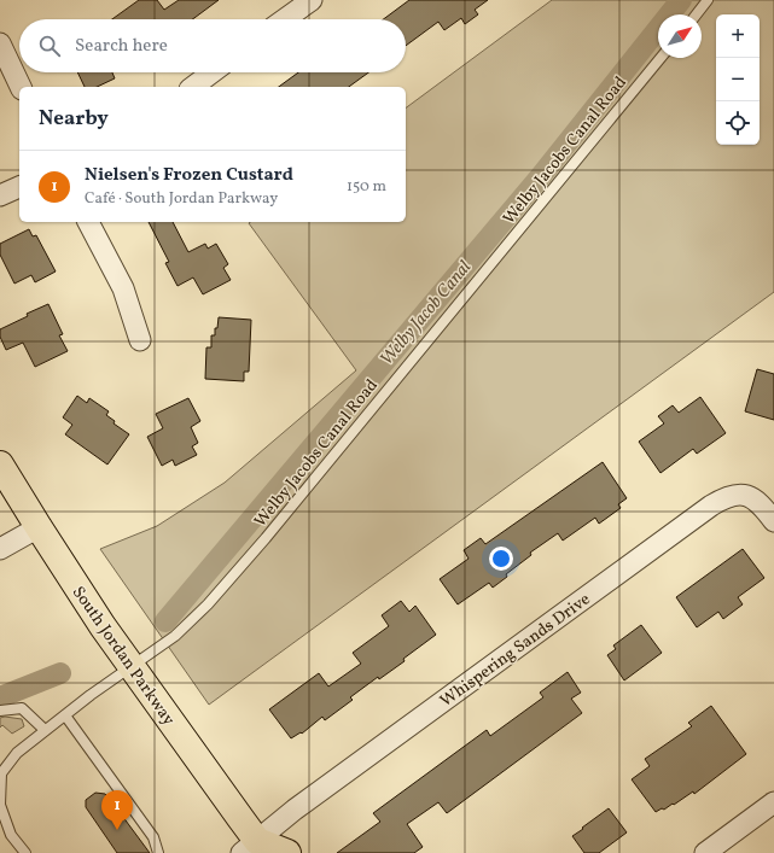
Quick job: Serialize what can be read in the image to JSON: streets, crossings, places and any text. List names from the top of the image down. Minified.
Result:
{"streets":{"main road":["South Jordan Parkway"],"street":["Whispering Sands Drive"],"lane":["Welby Jacobs Canal Road"]},"crossings":[["Welby Jacobs Canal Road","South Jordan Parkway"],["Whispering Sands Drive","South Jordan Parkway"]],"water":["Welby Jacob Canal"],"north":"top right","page":{"map_buttons":["+","−"],"search":"Search here","heading":"Nearby","list":[{"mark":"1","name":"Nielsen's Frozen Custard","note":"Café · South Jordan Parkway","value":"150 m"}],"pins":"1"}}
